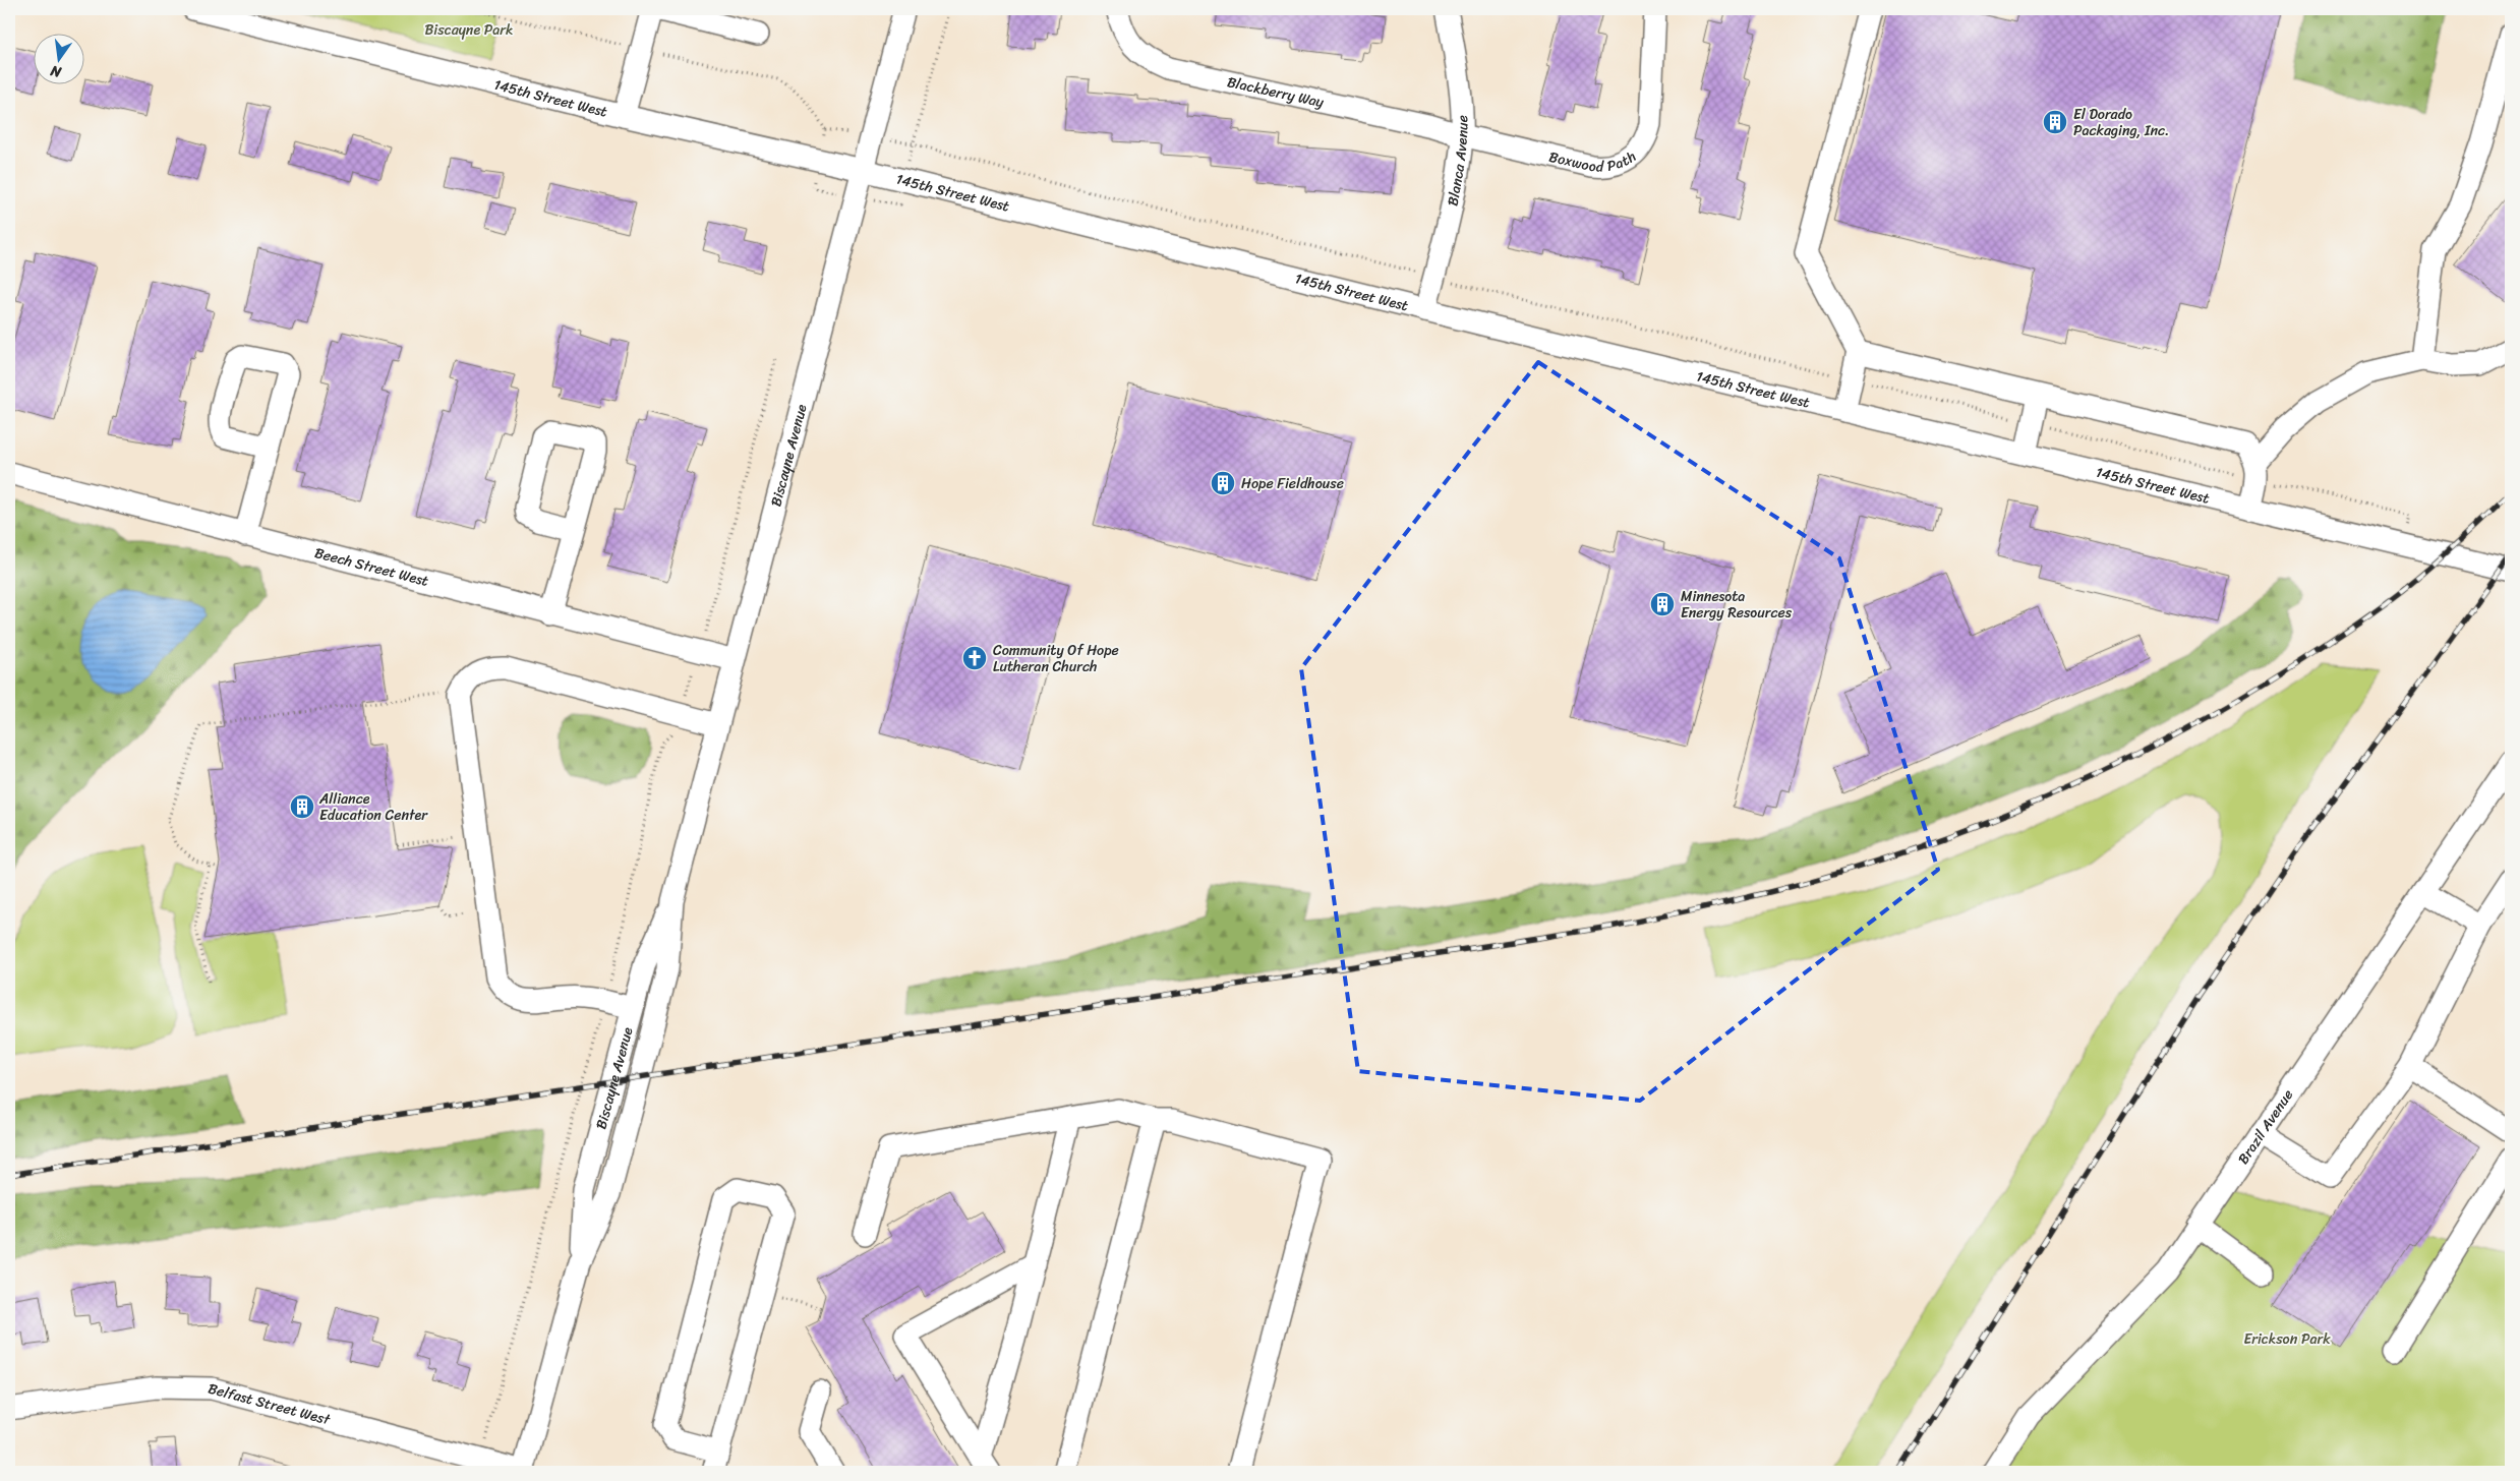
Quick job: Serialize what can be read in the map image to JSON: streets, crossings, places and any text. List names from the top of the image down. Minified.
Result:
{"streets":{"street":["Blackberry Way","145th Street West","Boxwood Path","Blanca Avenue","Biscayne Avenue","Beech Street West","Brazil Avenue","Belfast Street West"]},"crossings":[["Blackberry Way","Boxwood Path"],["Blackberry Way","Blanca Avenue"],["145th Street West","Blanca Avenue"],["145th Street West","Biscayne Avenue"],["Boxwood Path","Blanca Avenue"],["Biscayne Avenue","Beech Street West"],["Biscayne Avenue","Belfast Street West"]],"parks":["Biscayne Park","Erickson Park"],"places":{"building":["El Dorado Packaging, Inc.","Hope Fieldhouse","Minnesota Energy Resources","Alliance Education Center"],"church":["Community Of Hope Lutheran Church"]},"north":"bottom"}
